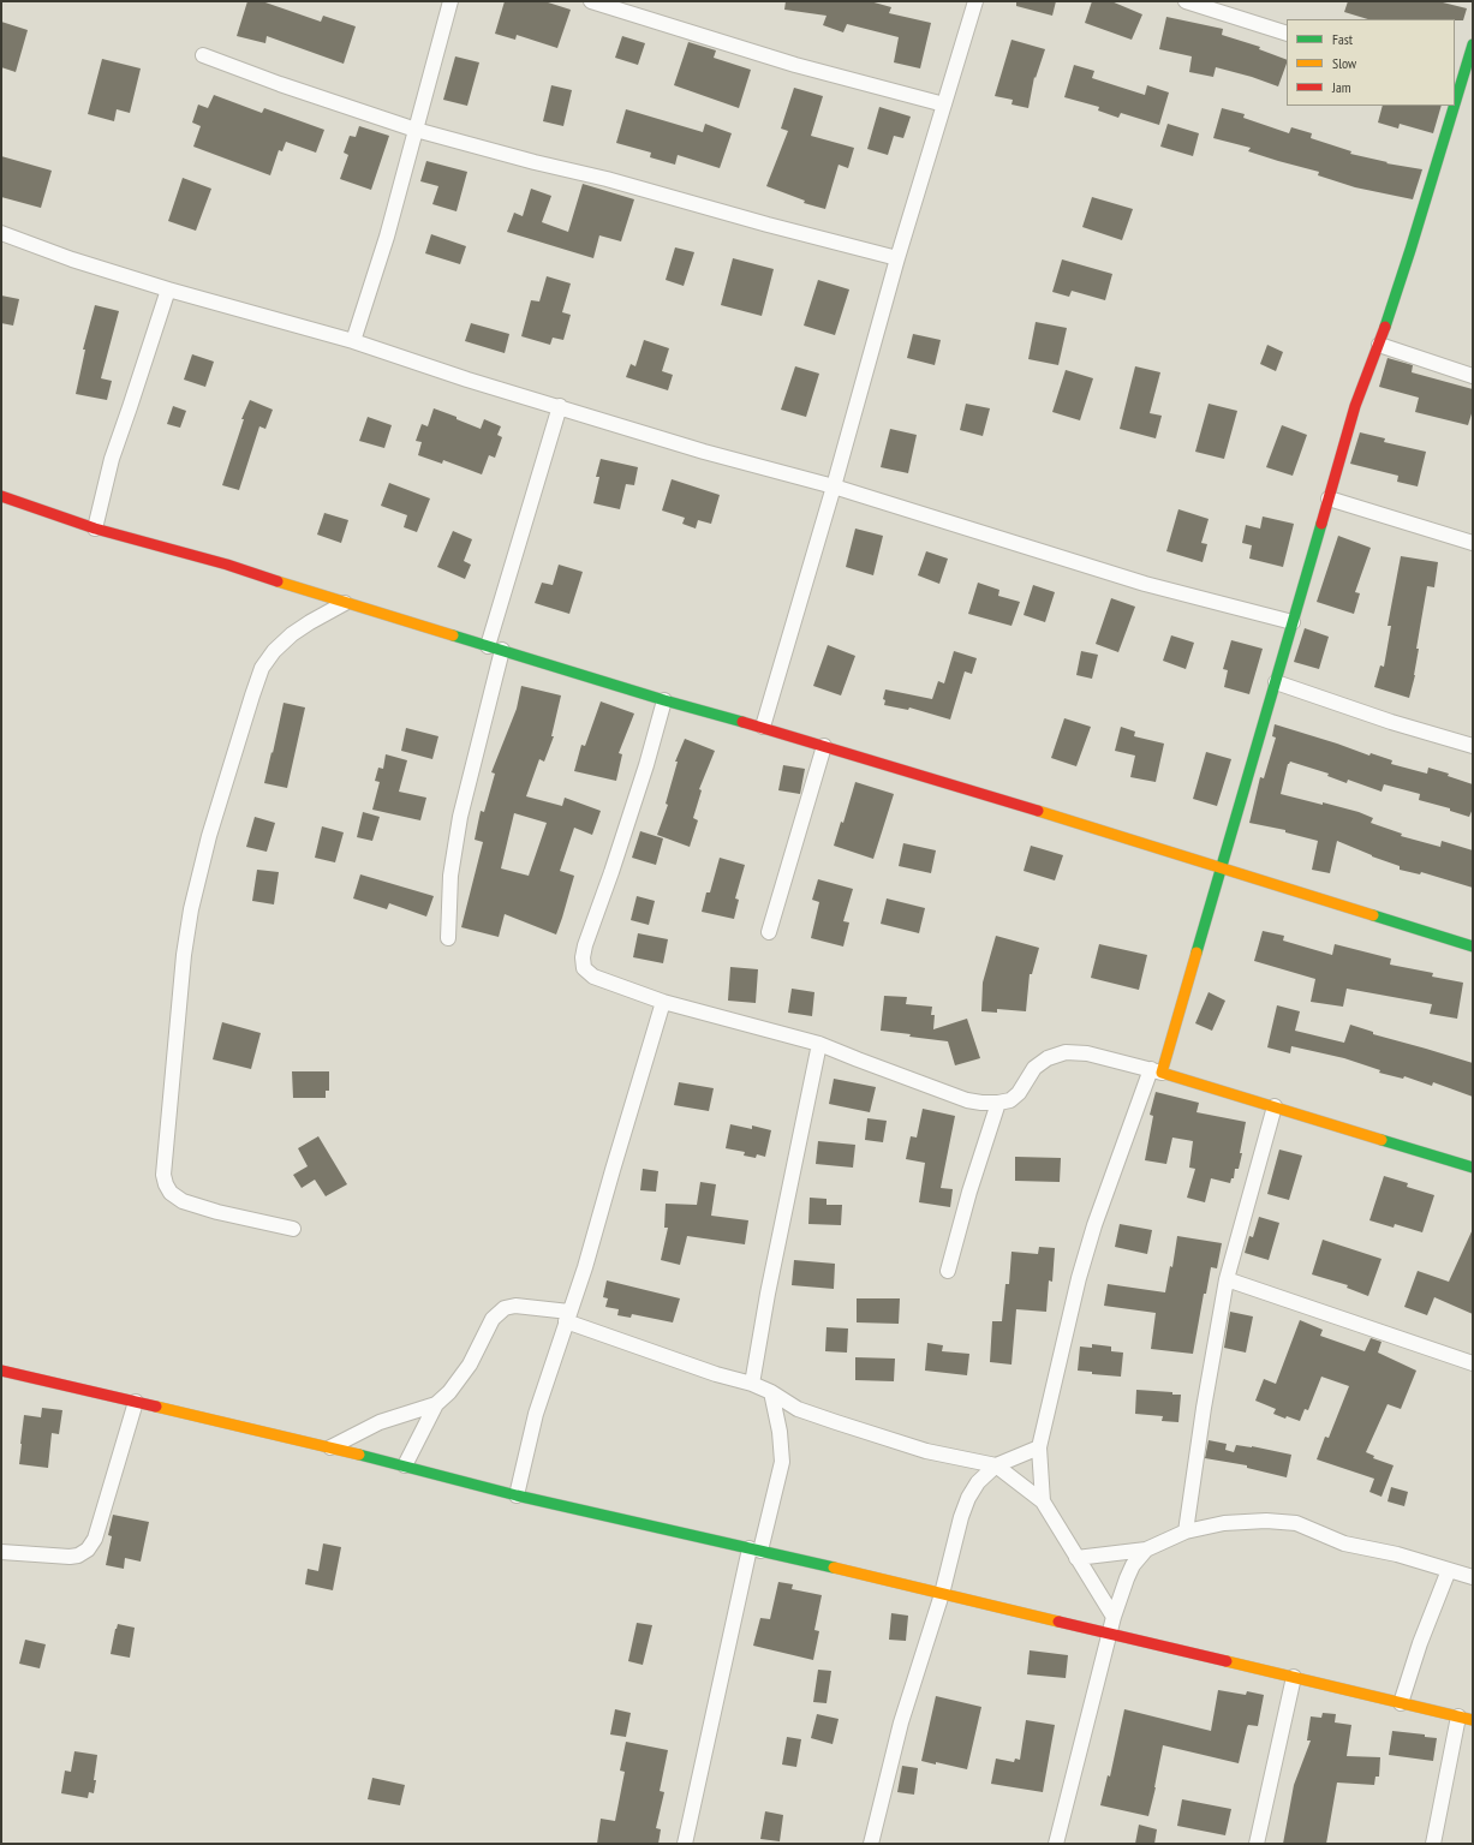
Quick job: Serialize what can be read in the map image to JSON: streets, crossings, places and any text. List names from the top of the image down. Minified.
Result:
{"legend":["Fast","Slow","Jam"]}
